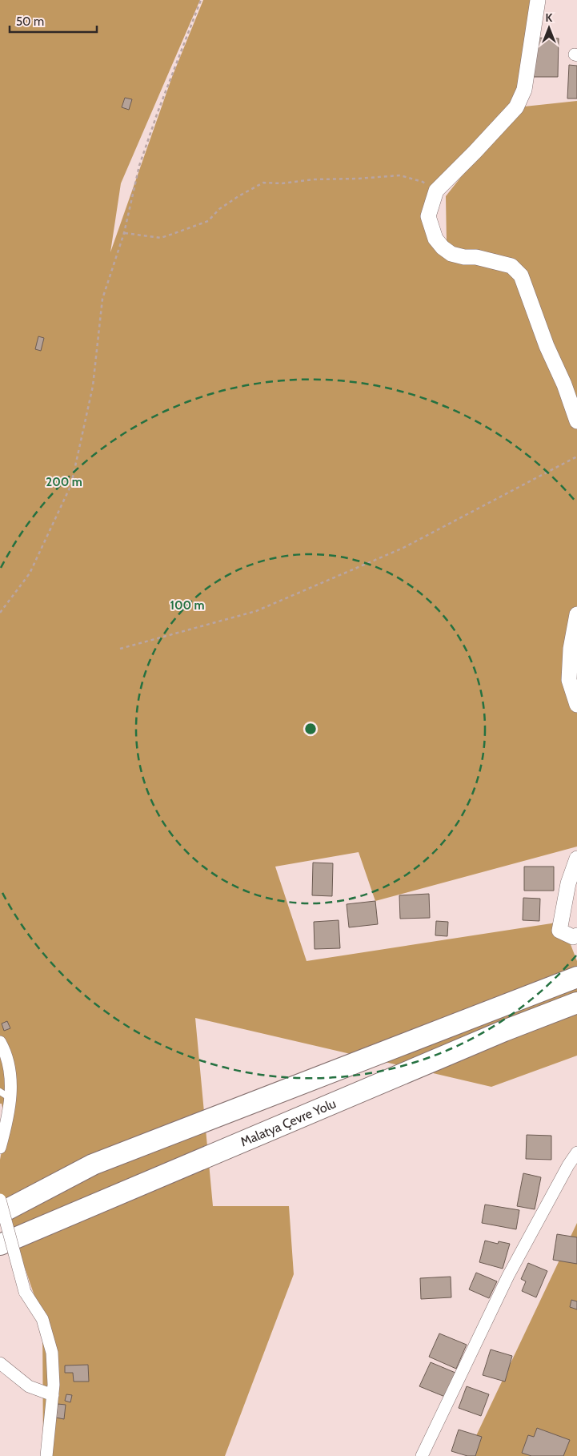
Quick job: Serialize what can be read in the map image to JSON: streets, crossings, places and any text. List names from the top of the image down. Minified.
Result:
{"streets":{"highway":["Malatya Çevre Yolu"]},"scale_bar":"50 m","north":"top","rings":["200 m","100 m"]}
